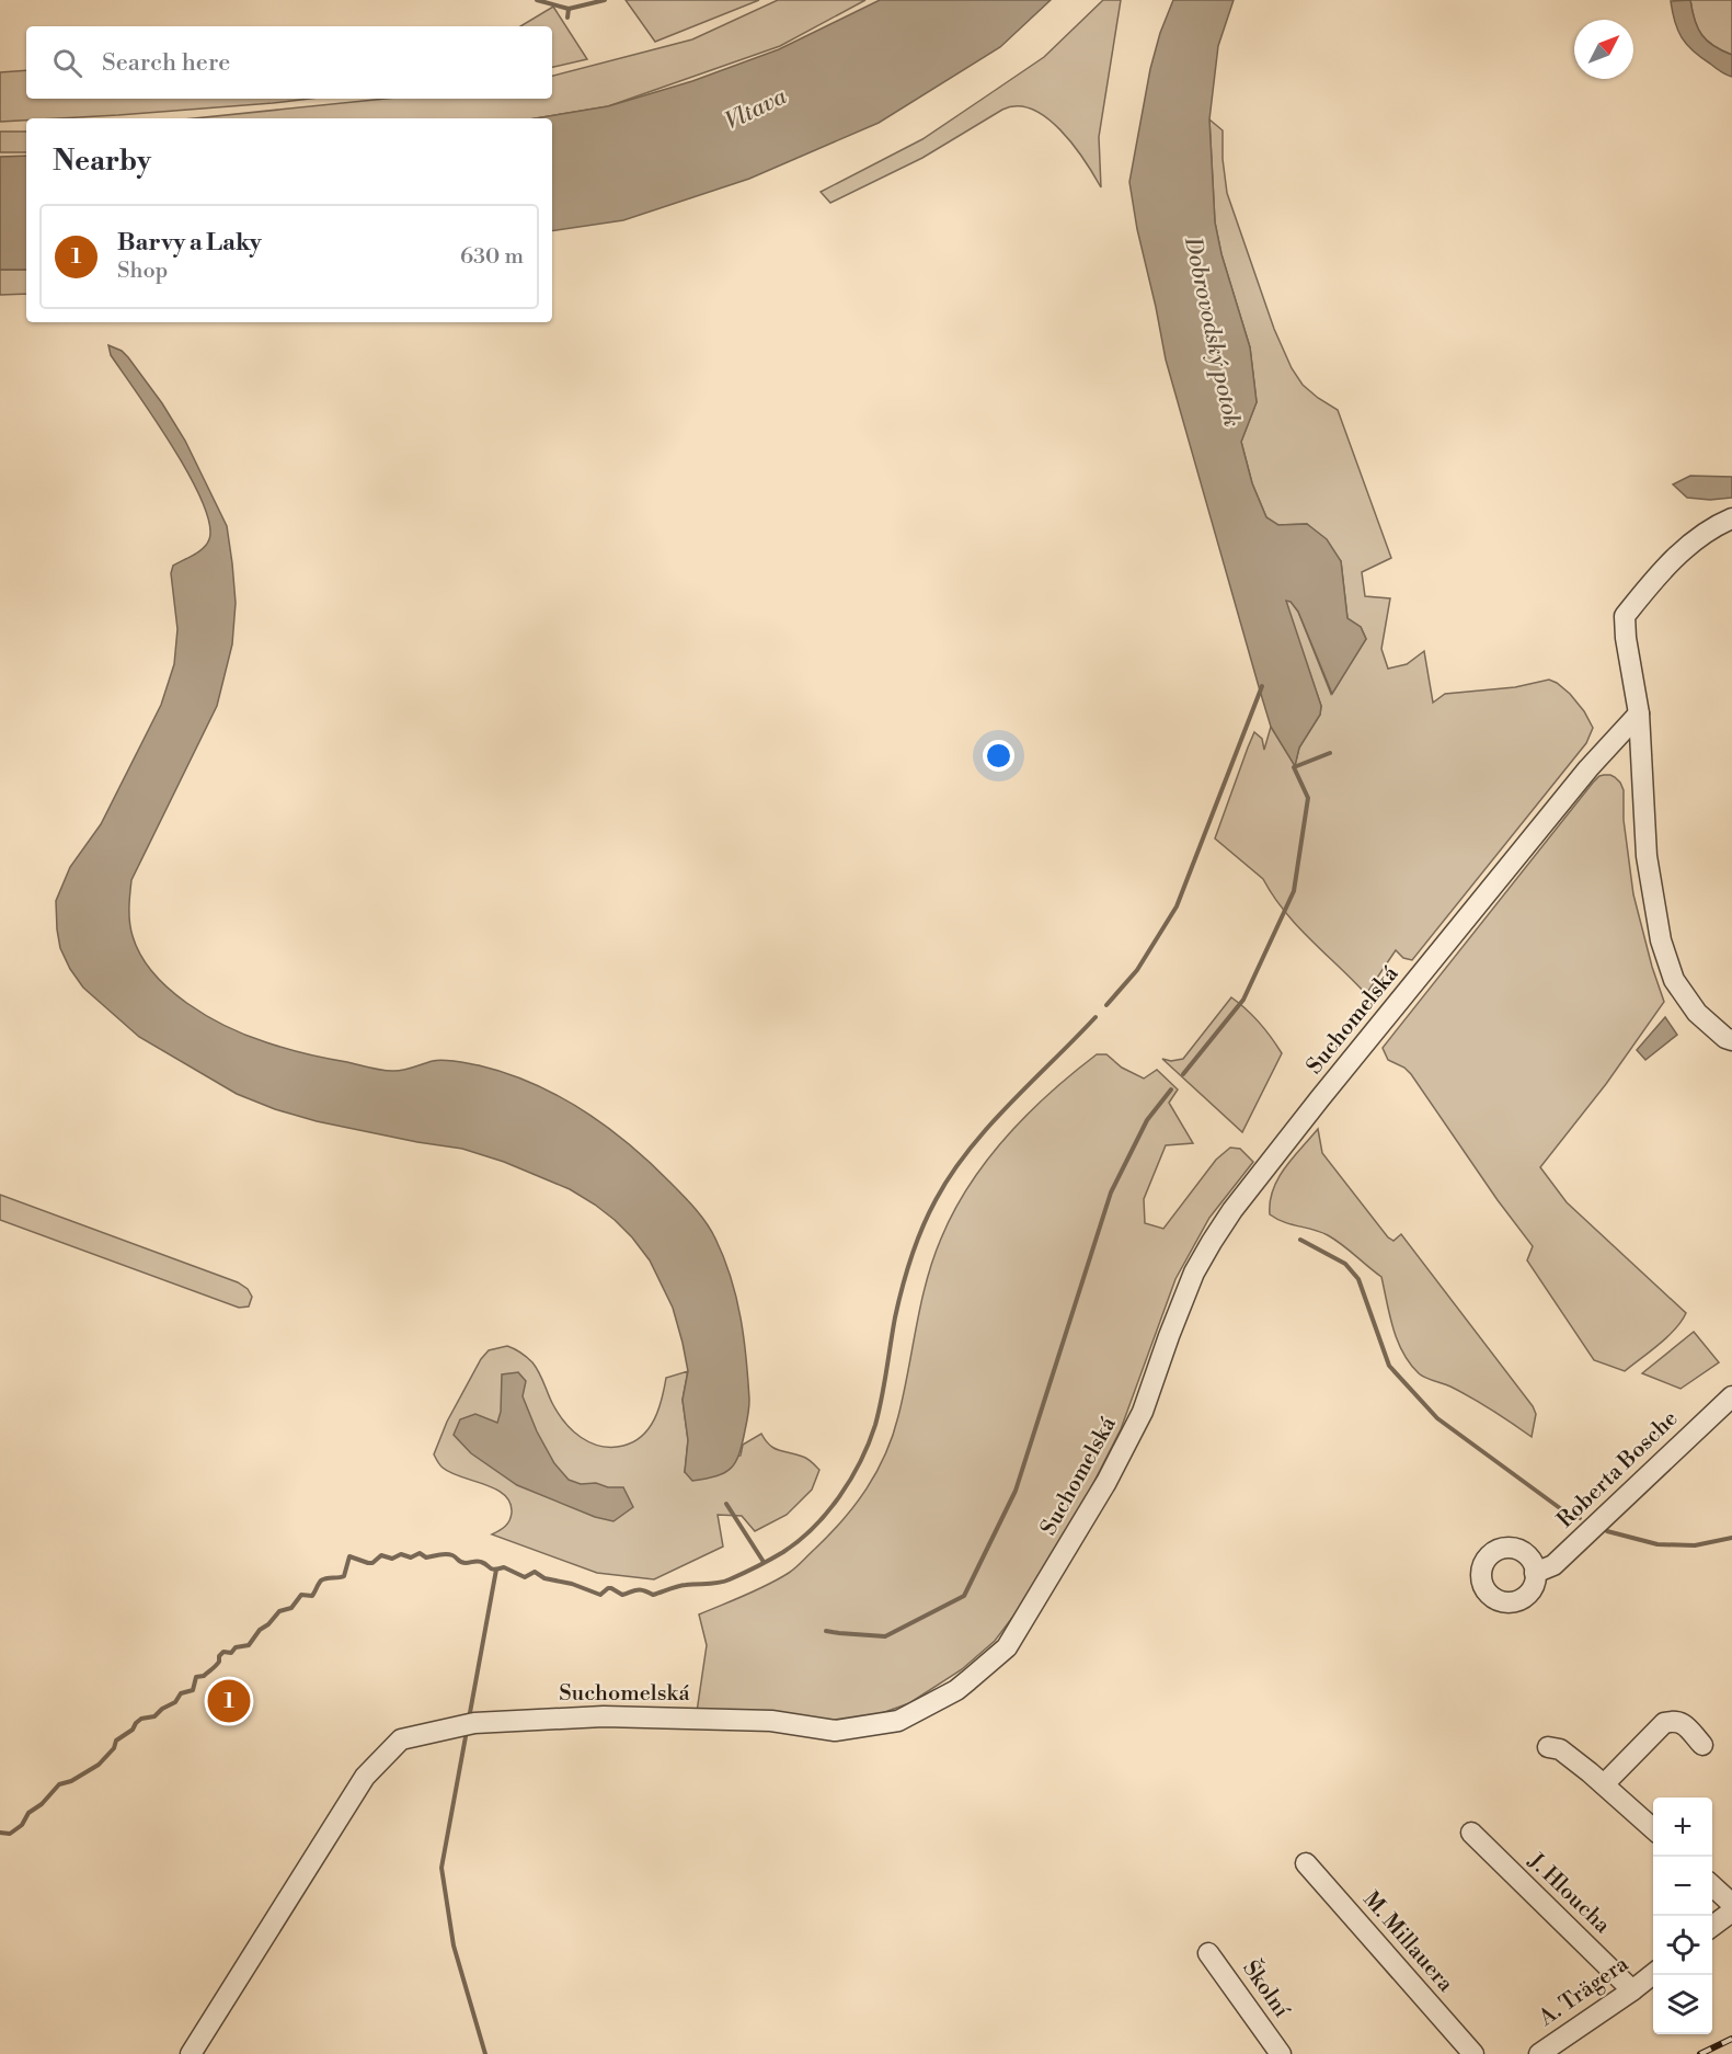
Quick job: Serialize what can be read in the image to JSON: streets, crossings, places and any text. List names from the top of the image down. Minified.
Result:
{"streets":{"street":["Suchomelská","Roberta Bosche","J. Hloucha","M. Millauera","Školní","A. Trägera"]},"crossings":[["J. Hloucha","A. Trägera"]],"water":["Vltava","Dobrovodský potok"],"north":"top right","page":{"search":"Search here","heading":"Nearby","list":[{"mark":"1","name":"Barvy a Laky","note":"Shop","value":"630 m"}],"pins":"1","map_buttons":["+","−"]}}
